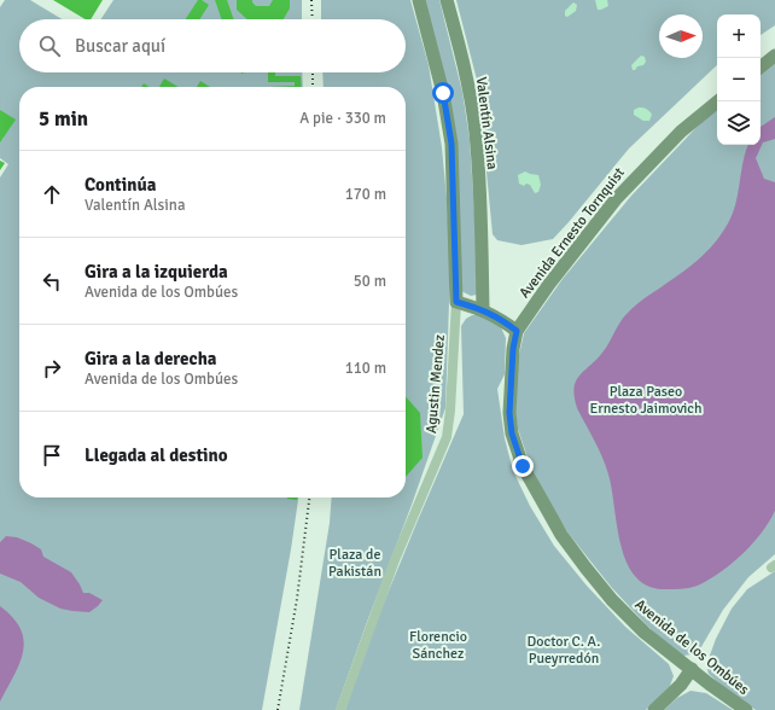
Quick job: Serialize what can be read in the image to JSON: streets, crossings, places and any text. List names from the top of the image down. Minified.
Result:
{"streets":{"main road":["Valentín Alsina","Avenida Ernesto Tornquist","Avenida de los Ombúes"],"street":["Agustin Mendez"]},"crossings":[["Avenida Ernesto Tornquist","Avenida de los Ombúes"]],"parks":["Plaza Paseo Ernesto Jaimovich","Plaza de Pakistán","Florencio Sánchez","Doctor C. A. Pueyrredón"],"north":"right","page":{"map_buttons":["+","−"],"search":"Buscar aquí","heading":["5 min","A pie · 330 m"],"list":[["Continúa","Valentín Alsina","170 m"],["Gira a la izquierda","Avenida de los Ombúes","50 m"],["Gira a la derecha","Avenida de los Ombúes","110 m"],"Llegada al destino"]}}
